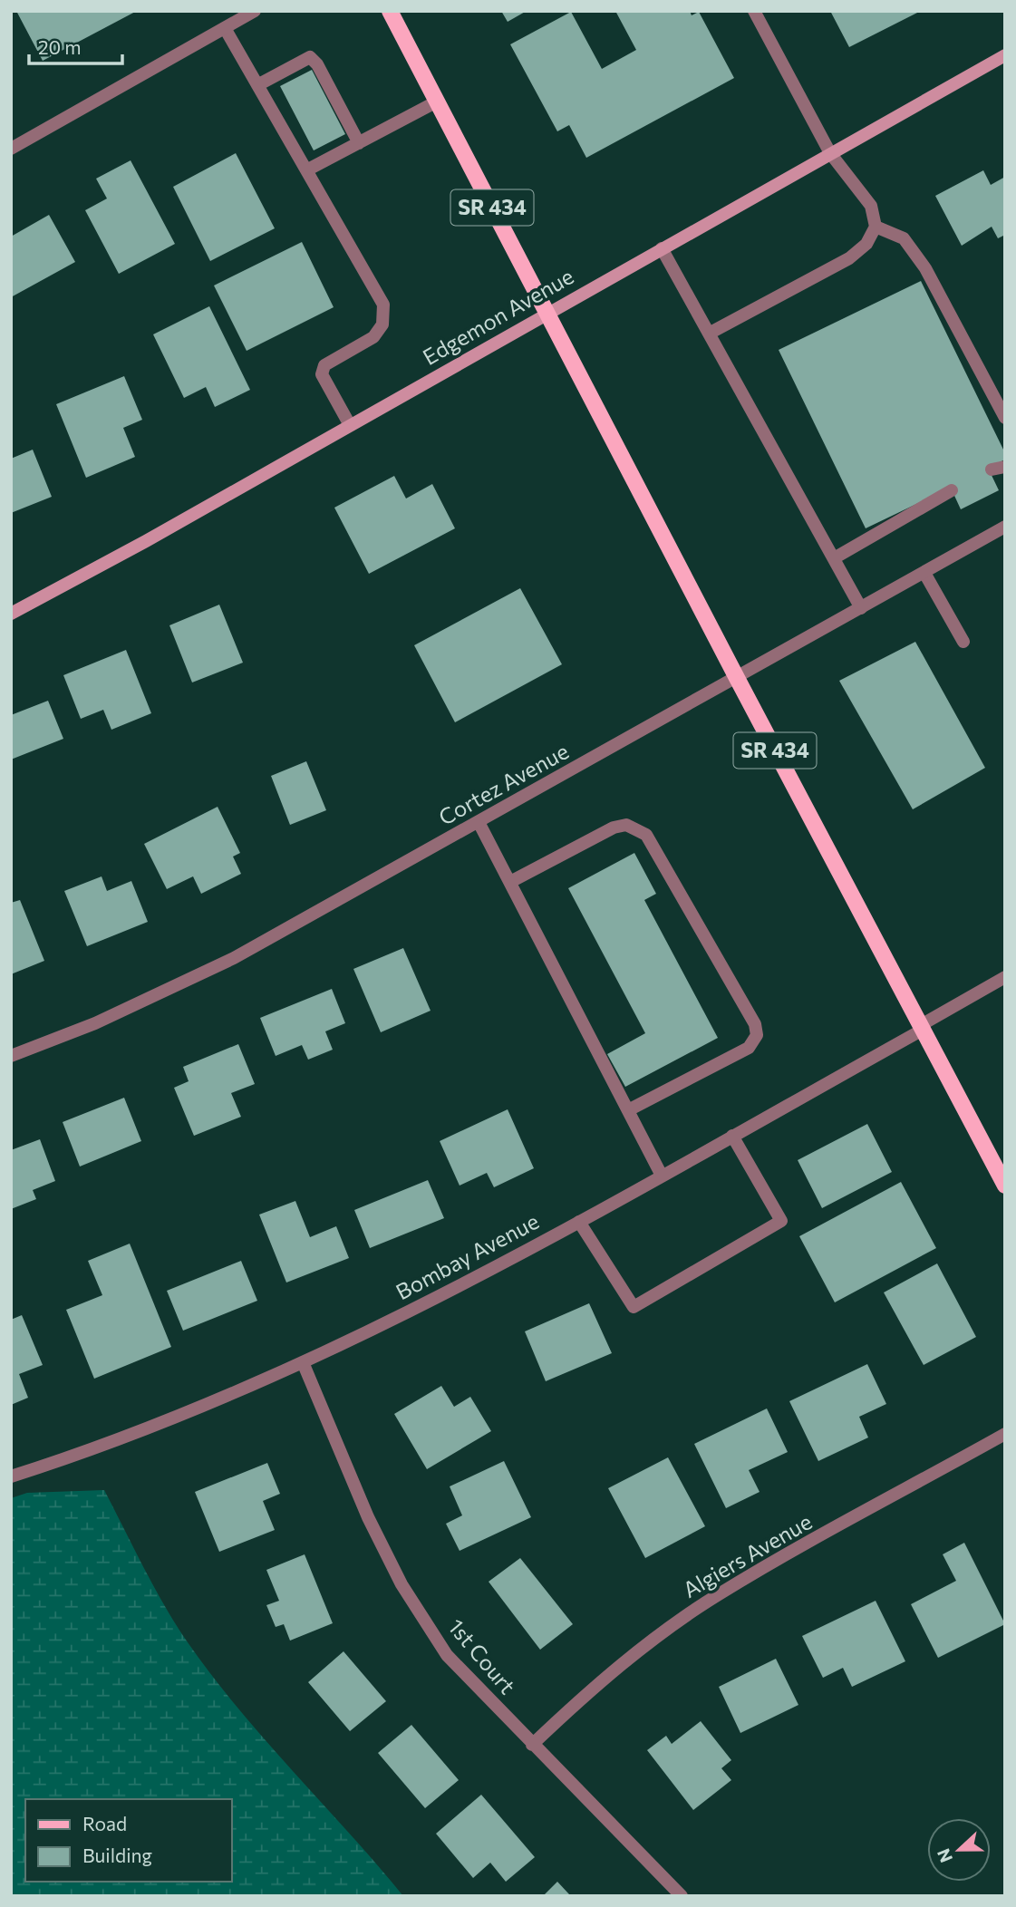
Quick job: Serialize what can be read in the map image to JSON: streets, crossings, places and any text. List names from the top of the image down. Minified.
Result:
{"streets":{"main road":["SR 434"],"street":["Edgemon Avenue","Cortez Avenue","Bombay Avenue","Algiers Avenue","1st Court"]},"crossings":[["SR 434","Edgemon Avenue"],["SR 434","Cortez Avenue"],["SR 434","Bombay Avenue"],["Bombay Avenue","1st Court"],["Algiers Avenue","1st Court"]],"legend":["Road","Building"],"scale_bar":"20 m","north":"left"}
